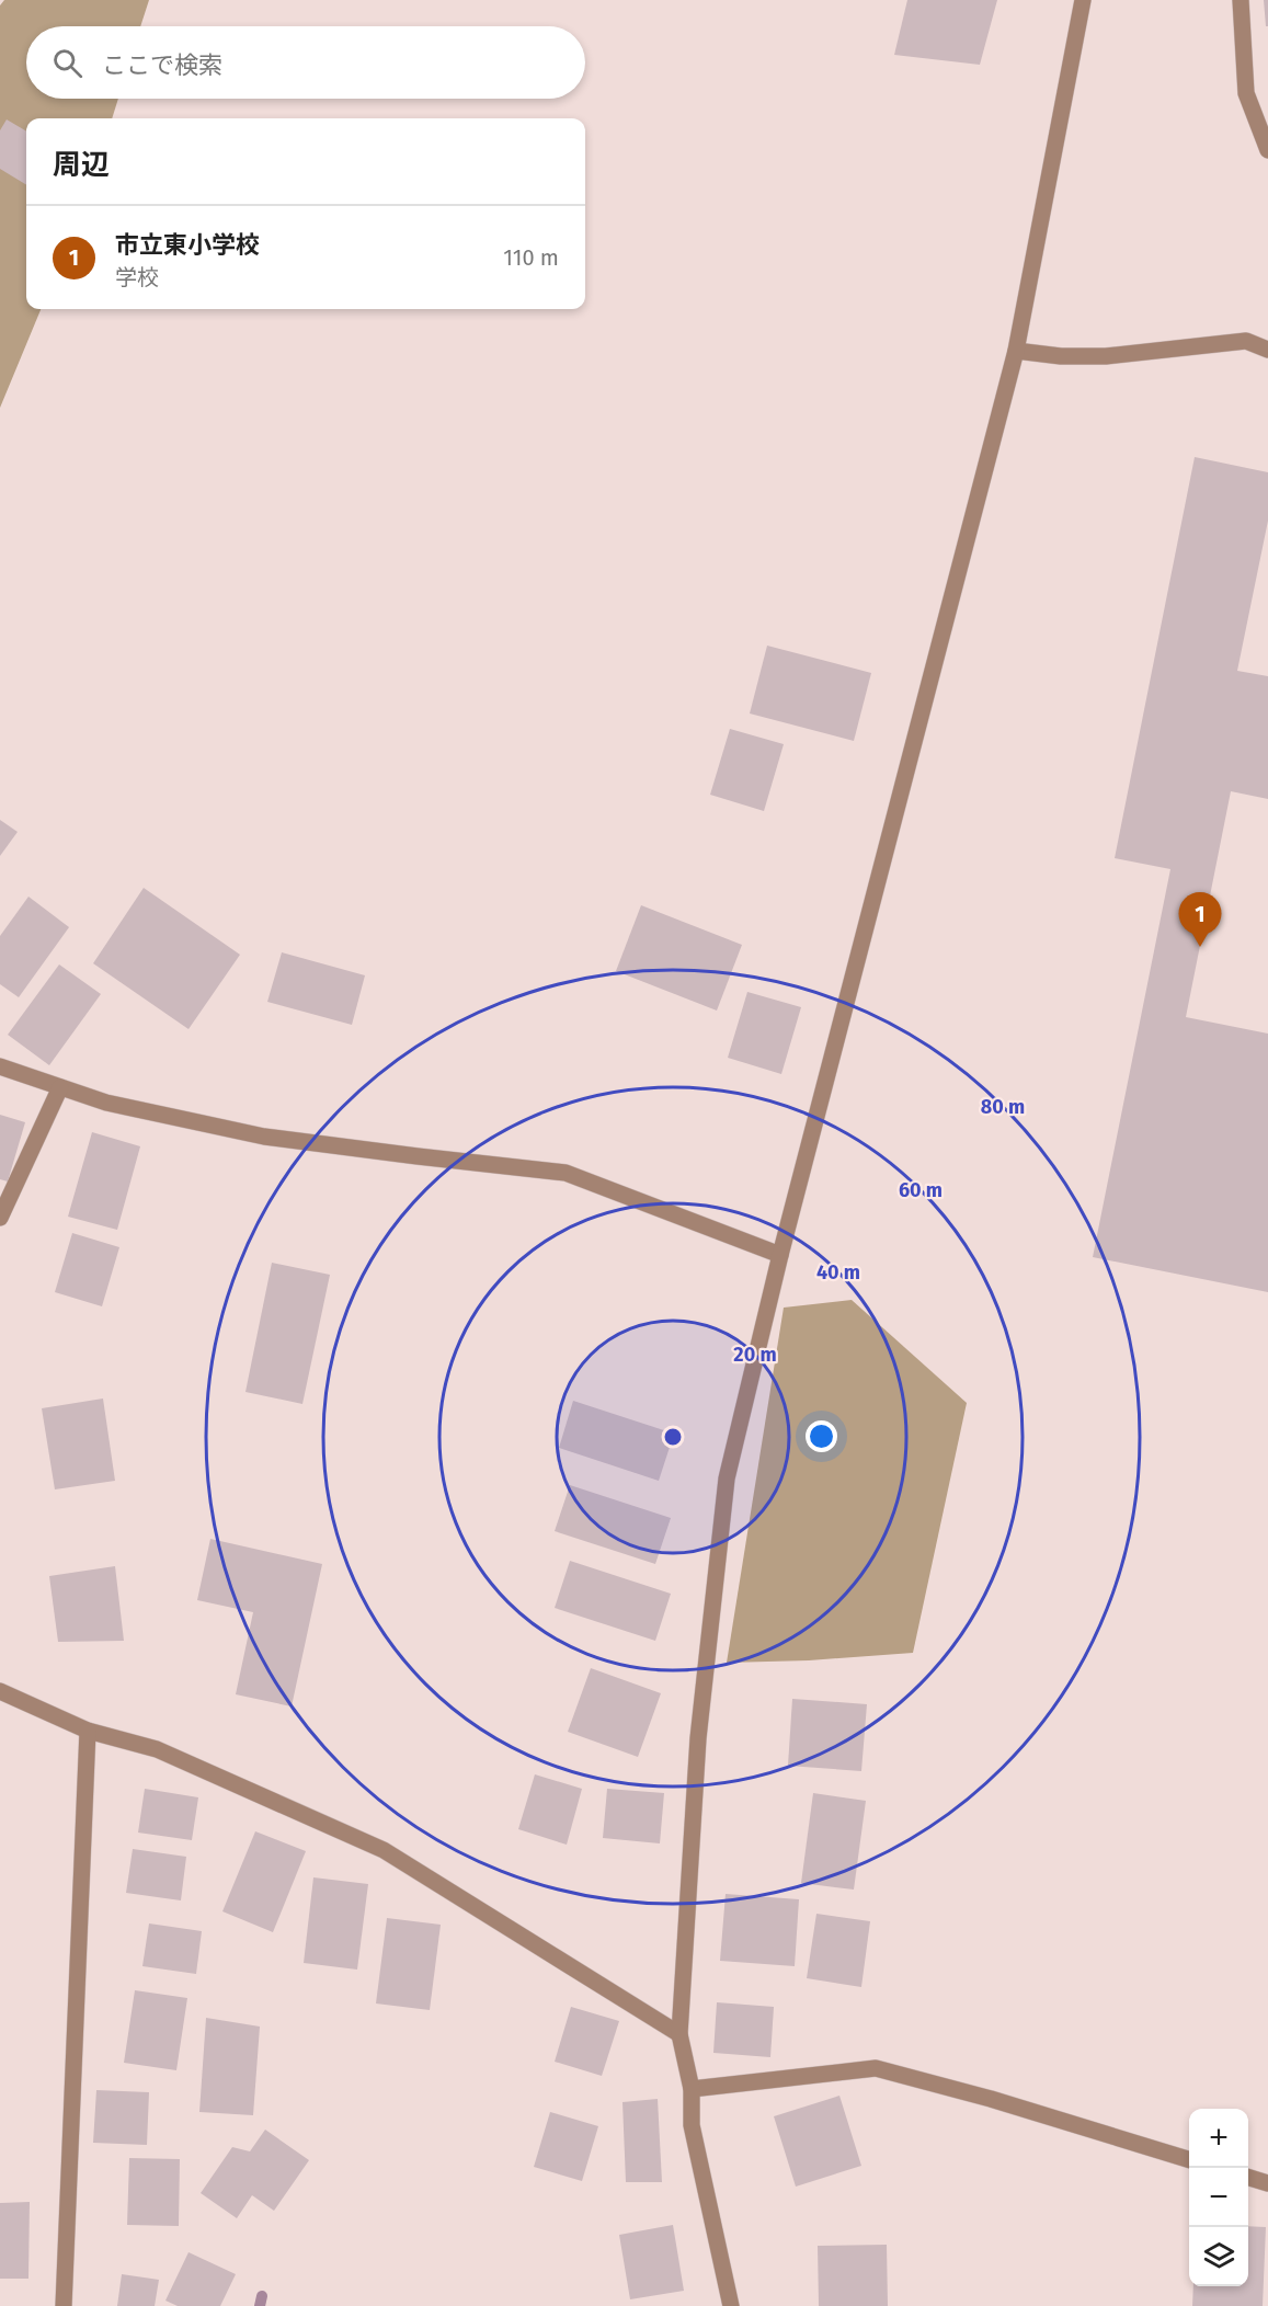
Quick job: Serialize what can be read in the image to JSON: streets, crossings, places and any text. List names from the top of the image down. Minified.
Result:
{"page":{"search":"ここで検索","heading":"周辺","list":[{"mark":"1","name":"市立東小学校","note":"学校","value":"110 m"}],"pins":"1","map_buttons":["+","−"]},"rings":["80 m","60 m","40 m","20 m"]}
